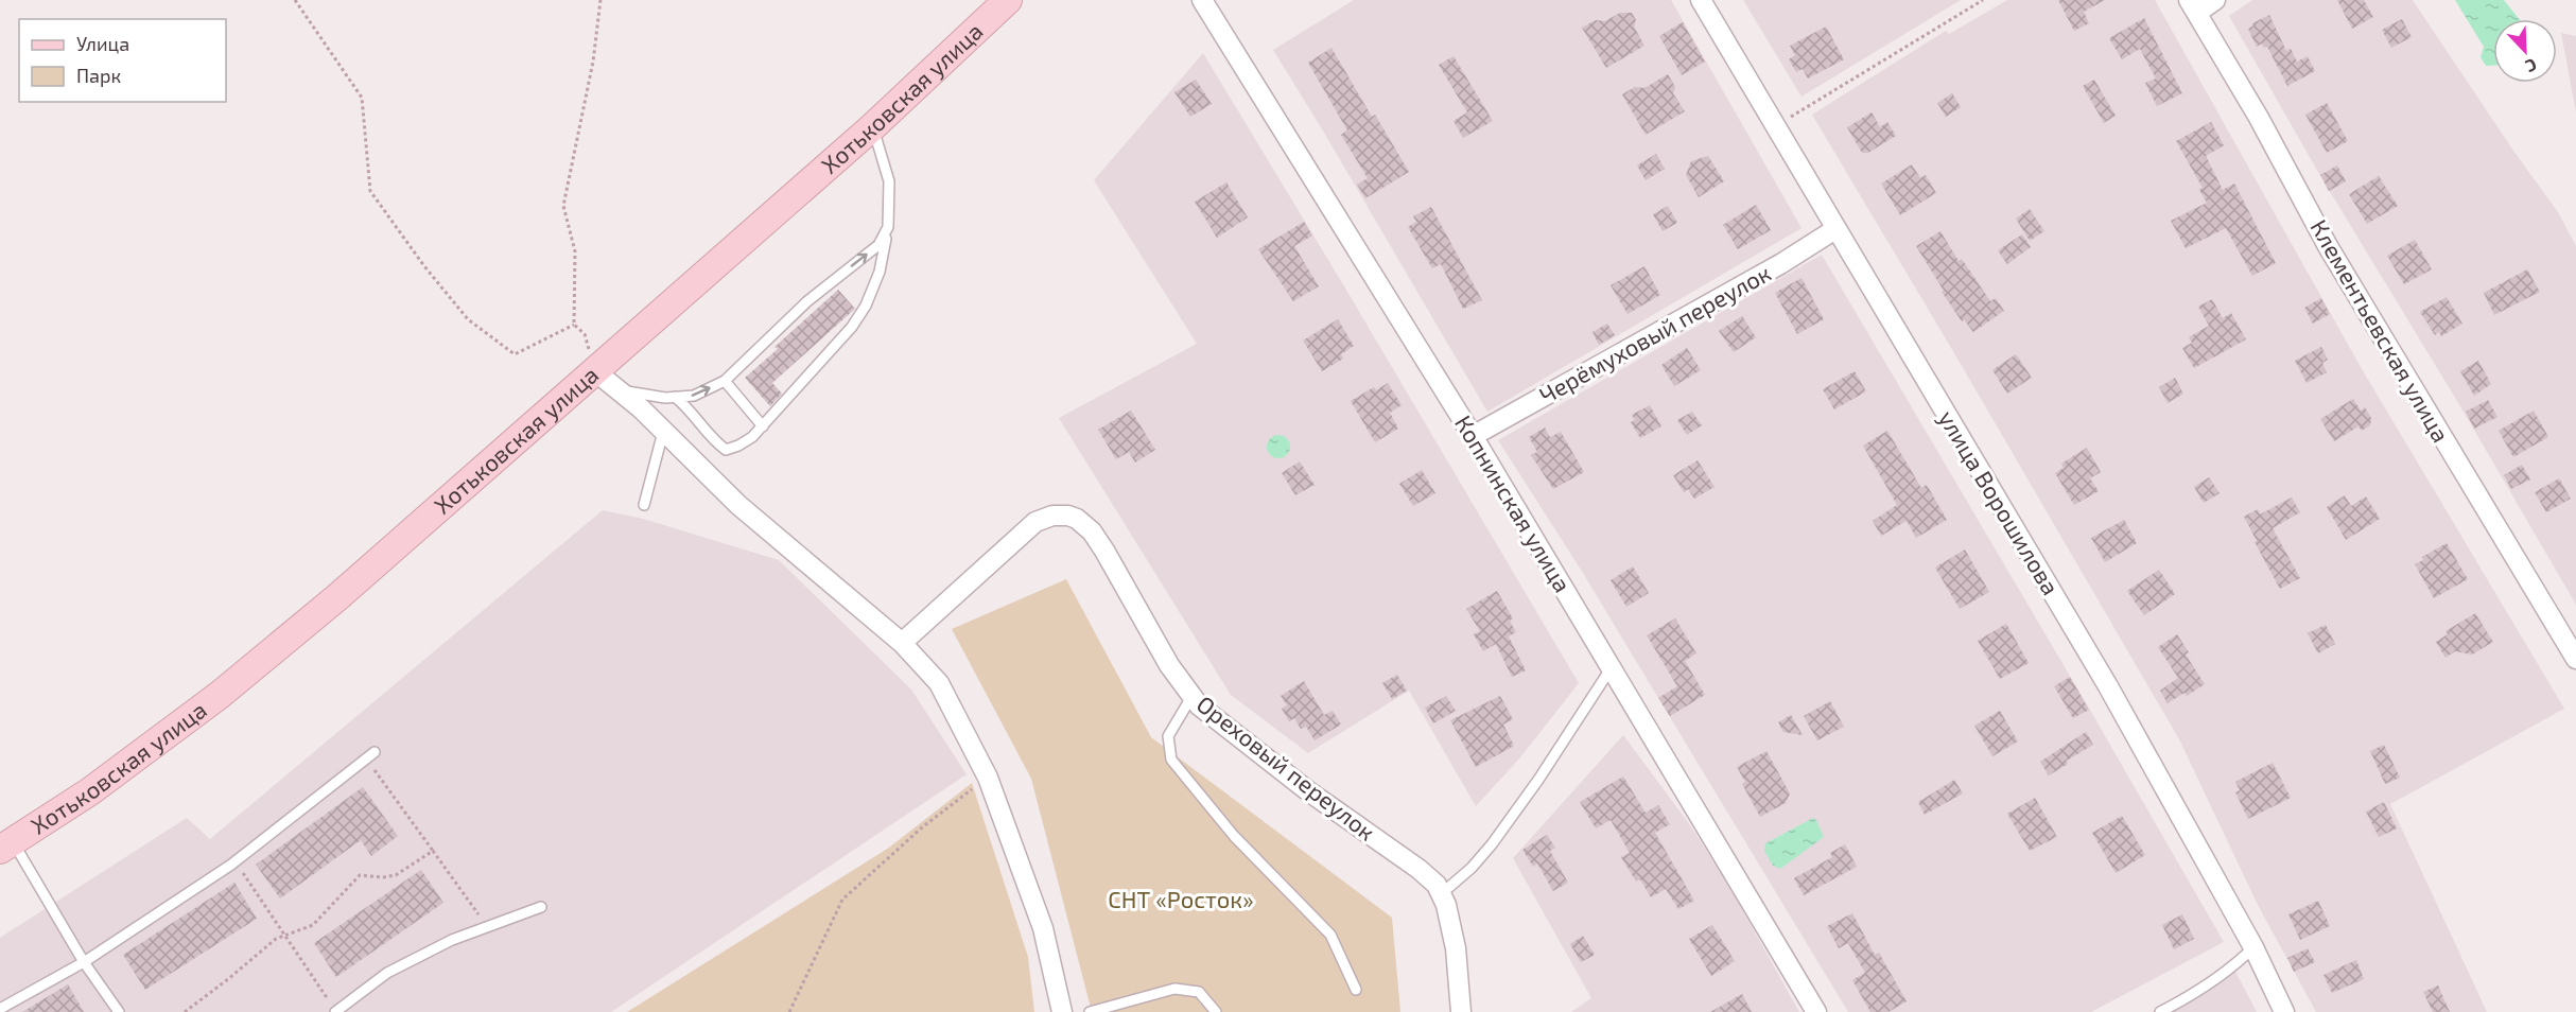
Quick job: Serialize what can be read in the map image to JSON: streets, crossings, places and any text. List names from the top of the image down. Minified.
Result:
{"streets":{"main road":["Хотьковская улица"],"street":["Клементьевская улица","Черёмуховый переулок","улица Ворошилова","Копнинская улица","Ореховый переулок"]},"crossings":[["Черёмуховый переулок","улица Ворошилова"],["Черёмуховый переулок","Копнинская улица"]],"parks":["СНТ «Росток»"],"legend":["Улица","Парк"],"north":"bottom right"}
